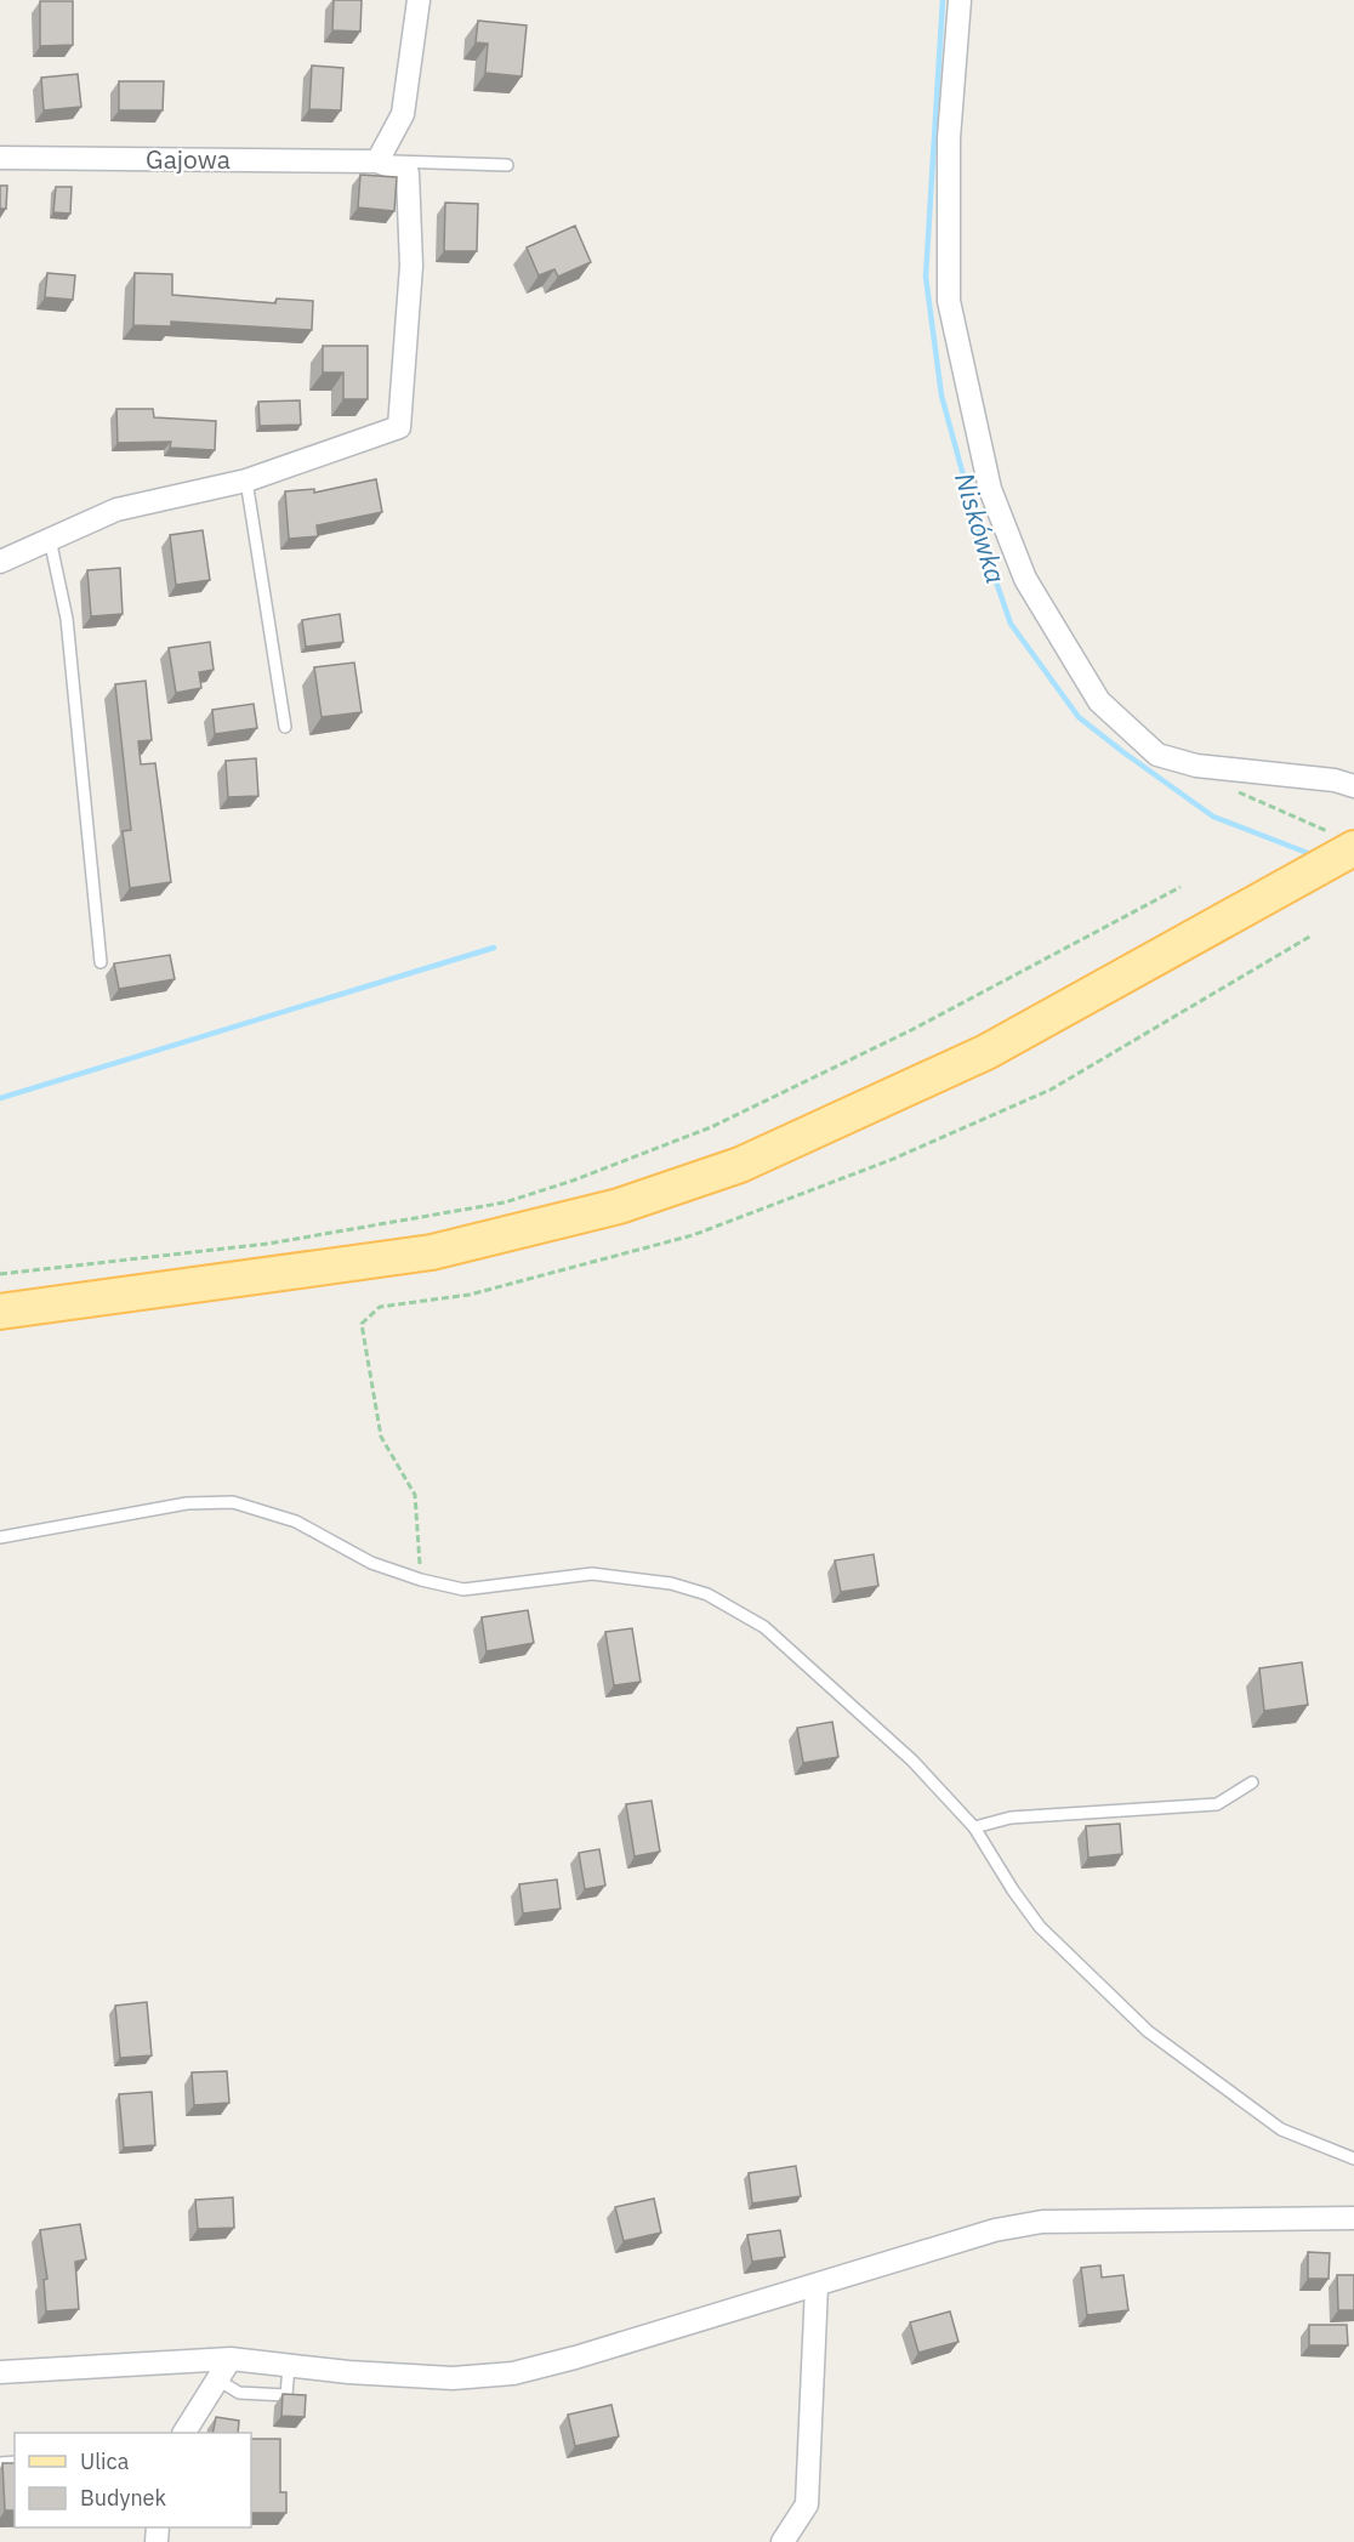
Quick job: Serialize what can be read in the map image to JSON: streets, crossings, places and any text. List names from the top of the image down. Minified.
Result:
{"streets":{"street":["Gajowa"]},"water":["Niskówka"],"legend":["Ulica","Budynek"]}
